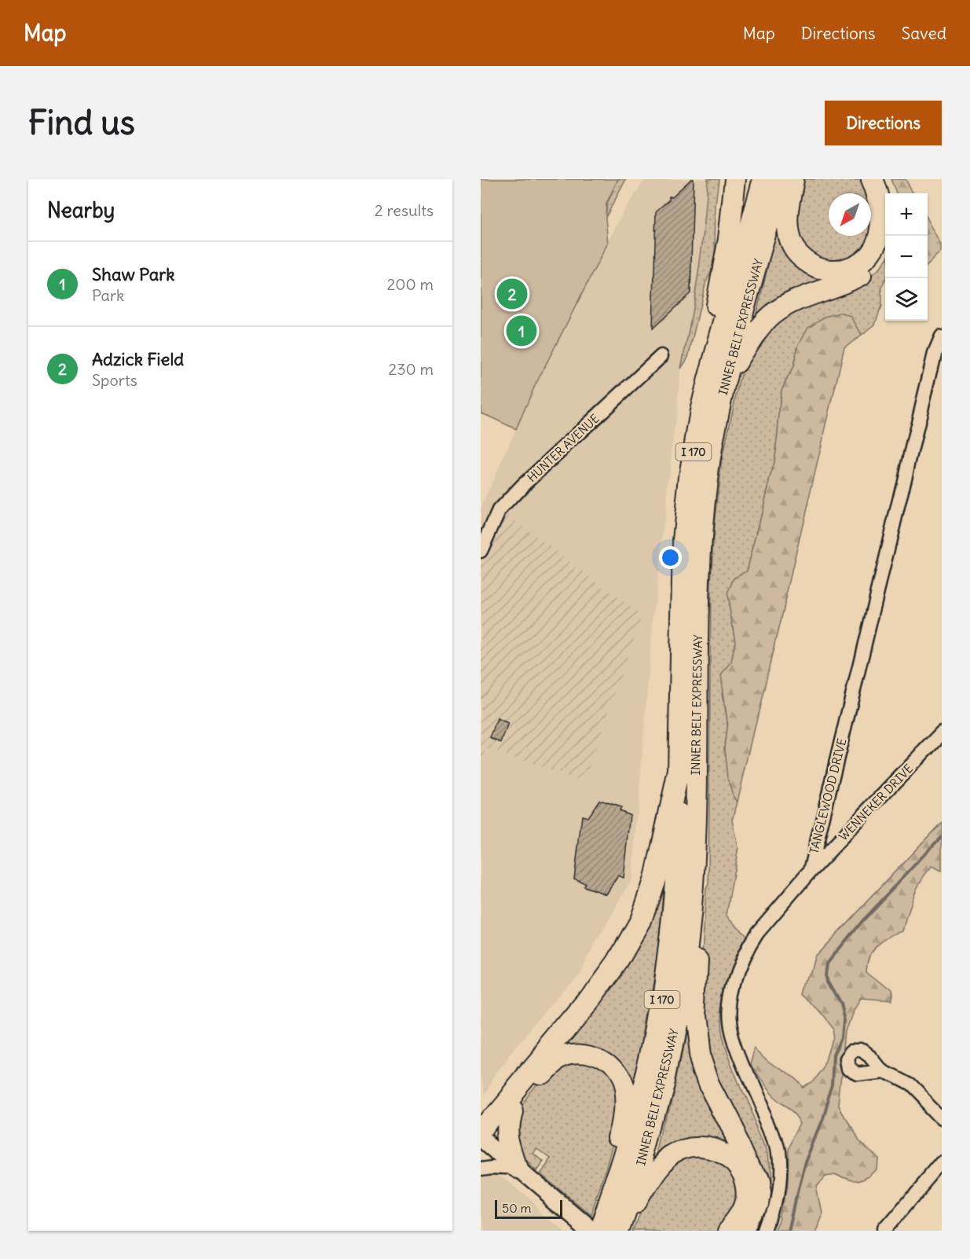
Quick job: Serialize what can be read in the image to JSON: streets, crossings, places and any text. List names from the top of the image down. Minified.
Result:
{"streets":{"highway":["INNER BELT EXPRESSWAY","I 170"],"street":["HUNTER AVENUE","TANGLEWOOD DRIVE","WENNEKER DRIVE"]},"crossings":[["TANGLEWOOD DRIVE","WENNEKER DRIVE"]],"scale_bar":"50 m","north":"bottom left","page":{"header":"Map","nav":["Map","Directions","Saved"],"buttons":"Directions","title":"Find us","heading":["Nearby","2 results"],"map_buttons":["+","−"],"list":[{"mark":"1","name":"Shaw Park","note":"Park","value":"200 m"},{"mark":"2","name":"Adzick Field","note":"Sports","value":"230 m"}],"pins":["2","1"],"scale":"50 m"}}
